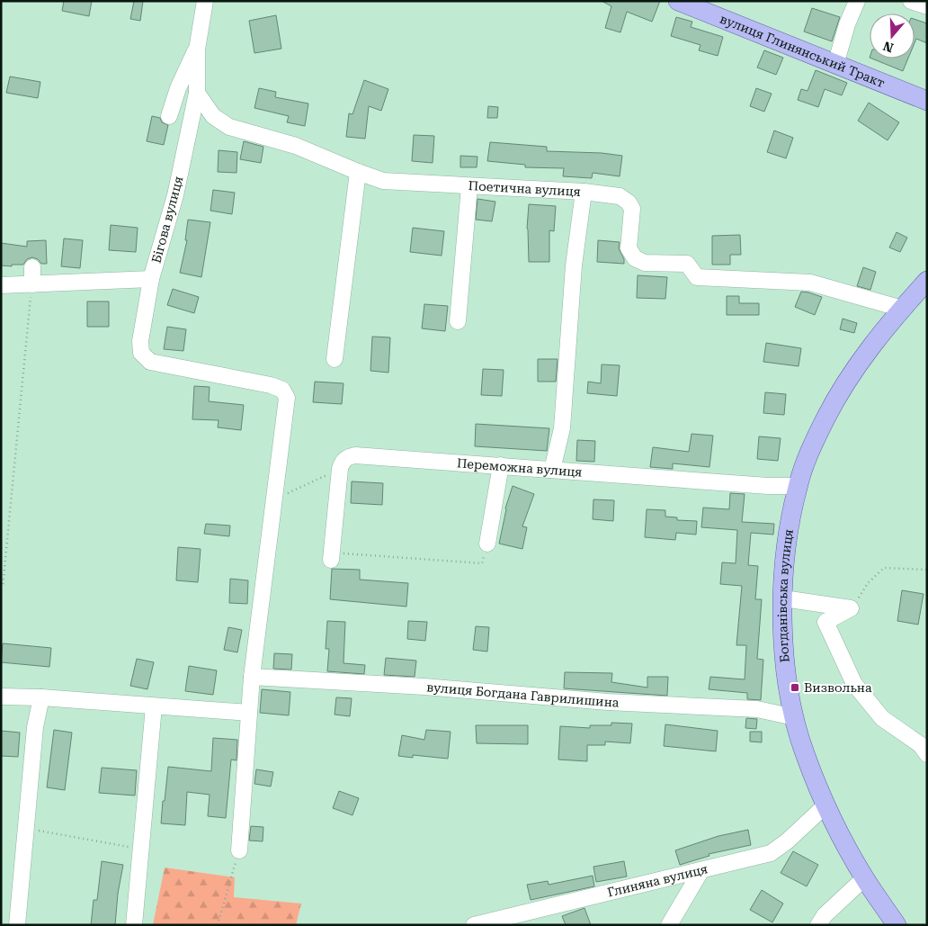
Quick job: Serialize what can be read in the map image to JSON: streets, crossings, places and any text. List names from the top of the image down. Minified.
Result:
{"streets":{"main road":["вулиця Глинянський Тракт","Богданівська вулиця"],"street":["Поетична вулиця","Бігова вулиця","Переможна вулиця","вулиця Богдана Гаврилишина","Глиняна вулиця"]},"crossings":[["Поетична вулиця","Бігова вулиця"],["Поетична вулиця","Богданівська вулиця"],["Переможна вулиця","Богданівська вулиця"],["Богданівська вулиця","вулиця Богдана Гаврилишина"],["Богданівська вулиця","Глиняна вулиця"]],"places":{"transit":["Визвольна"]},"north":"bottom"}
